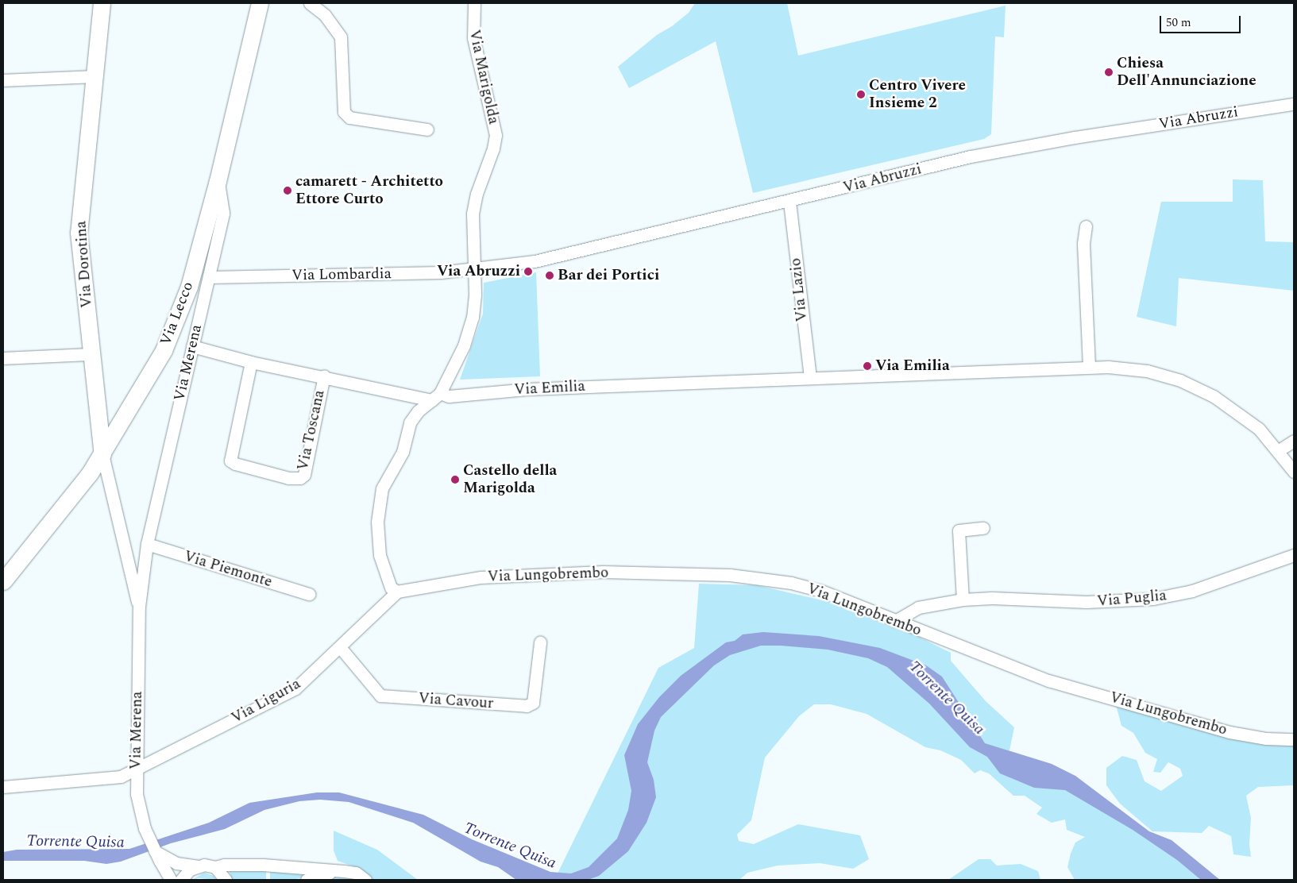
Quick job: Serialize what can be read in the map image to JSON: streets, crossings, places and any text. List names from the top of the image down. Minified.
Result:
{"streets":{"main road":["Via Dorotina","Via Lecco"],"street":["Via Marigolda","Via Abruzzi","Via Lombardia","Via Lazio","Via Merena","Via Emilia","Via Toscana","Via Piemonte","Via Lungobrembo","Via Puglia","Via Liguria","Via Cavour"]},"crossings":[["Via Marigolda","Via Abruzzi"],["Via Marigolda","Via Lombardia"],["Via Marigolda","Via Emilia"],["Via Marigolda","Via Toscana"],["Via Marigolda","Via Lungobrembo"],["Via Marigolda","Via Liguria"],["Via Abruzzi","Via Lombardia"],["Via Abruzzi","Via Lazio"],["Via Dorotina","Via Lecco"],["Via Dorotina","Via Merena"],["Via Lombardia","Via Merena"],["Via Lazio","Via Emilia"],["Via Lecco","Via Merena"],["Via Merena","Via Toscana"],["Via Merena","Via Piemonte"],["Via Merena","Via Liguria"],["Via Emilia","Via Toscana"],["Via Lungobrembo","Via Puglia"],["Via Lungobrembo","Via Liguria"],["Via Liguria","Via Cavour"]],"water":["Torrente Quisa"],"places":["Chiesa Dell'Annunciazione","Centro Vivere Insieme 2","camarett - Architetto Ettore Curto","Via Abruzzi","Bar dei Portici","Via Emilia","Castello della Marigolda"],"scale_bar":"50 m"}
